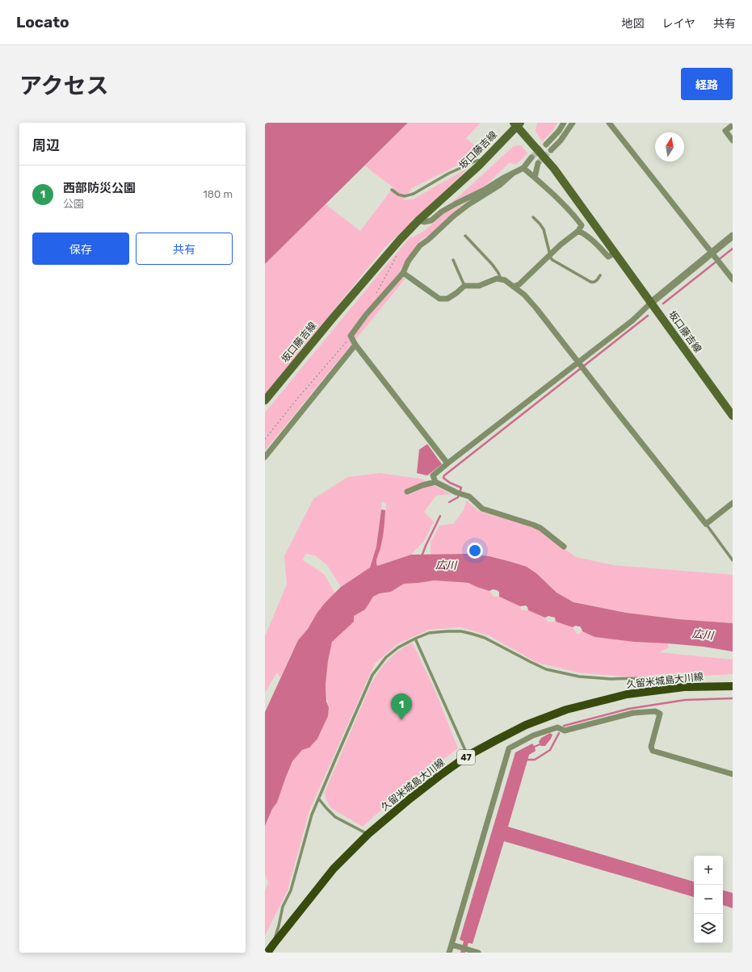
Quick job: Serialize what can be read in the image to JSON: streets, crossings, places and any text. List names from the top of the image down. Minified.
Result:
{"streets":{"main road":["坂口藤吉線","久留米城島大川線","47"]},"water":["広川"],"north":"top","page":{"header":"Locato","nav":["地図","レイヤ","共有"],"title":"アクセス","buttons":["経路",["保存","共有"]],"heading":"周辺","list":[{"mark":"1","name":"西部防災公園","note":"公園","value":"180 m"}],"pins":"1","map_buttons":["+","−"]}}
